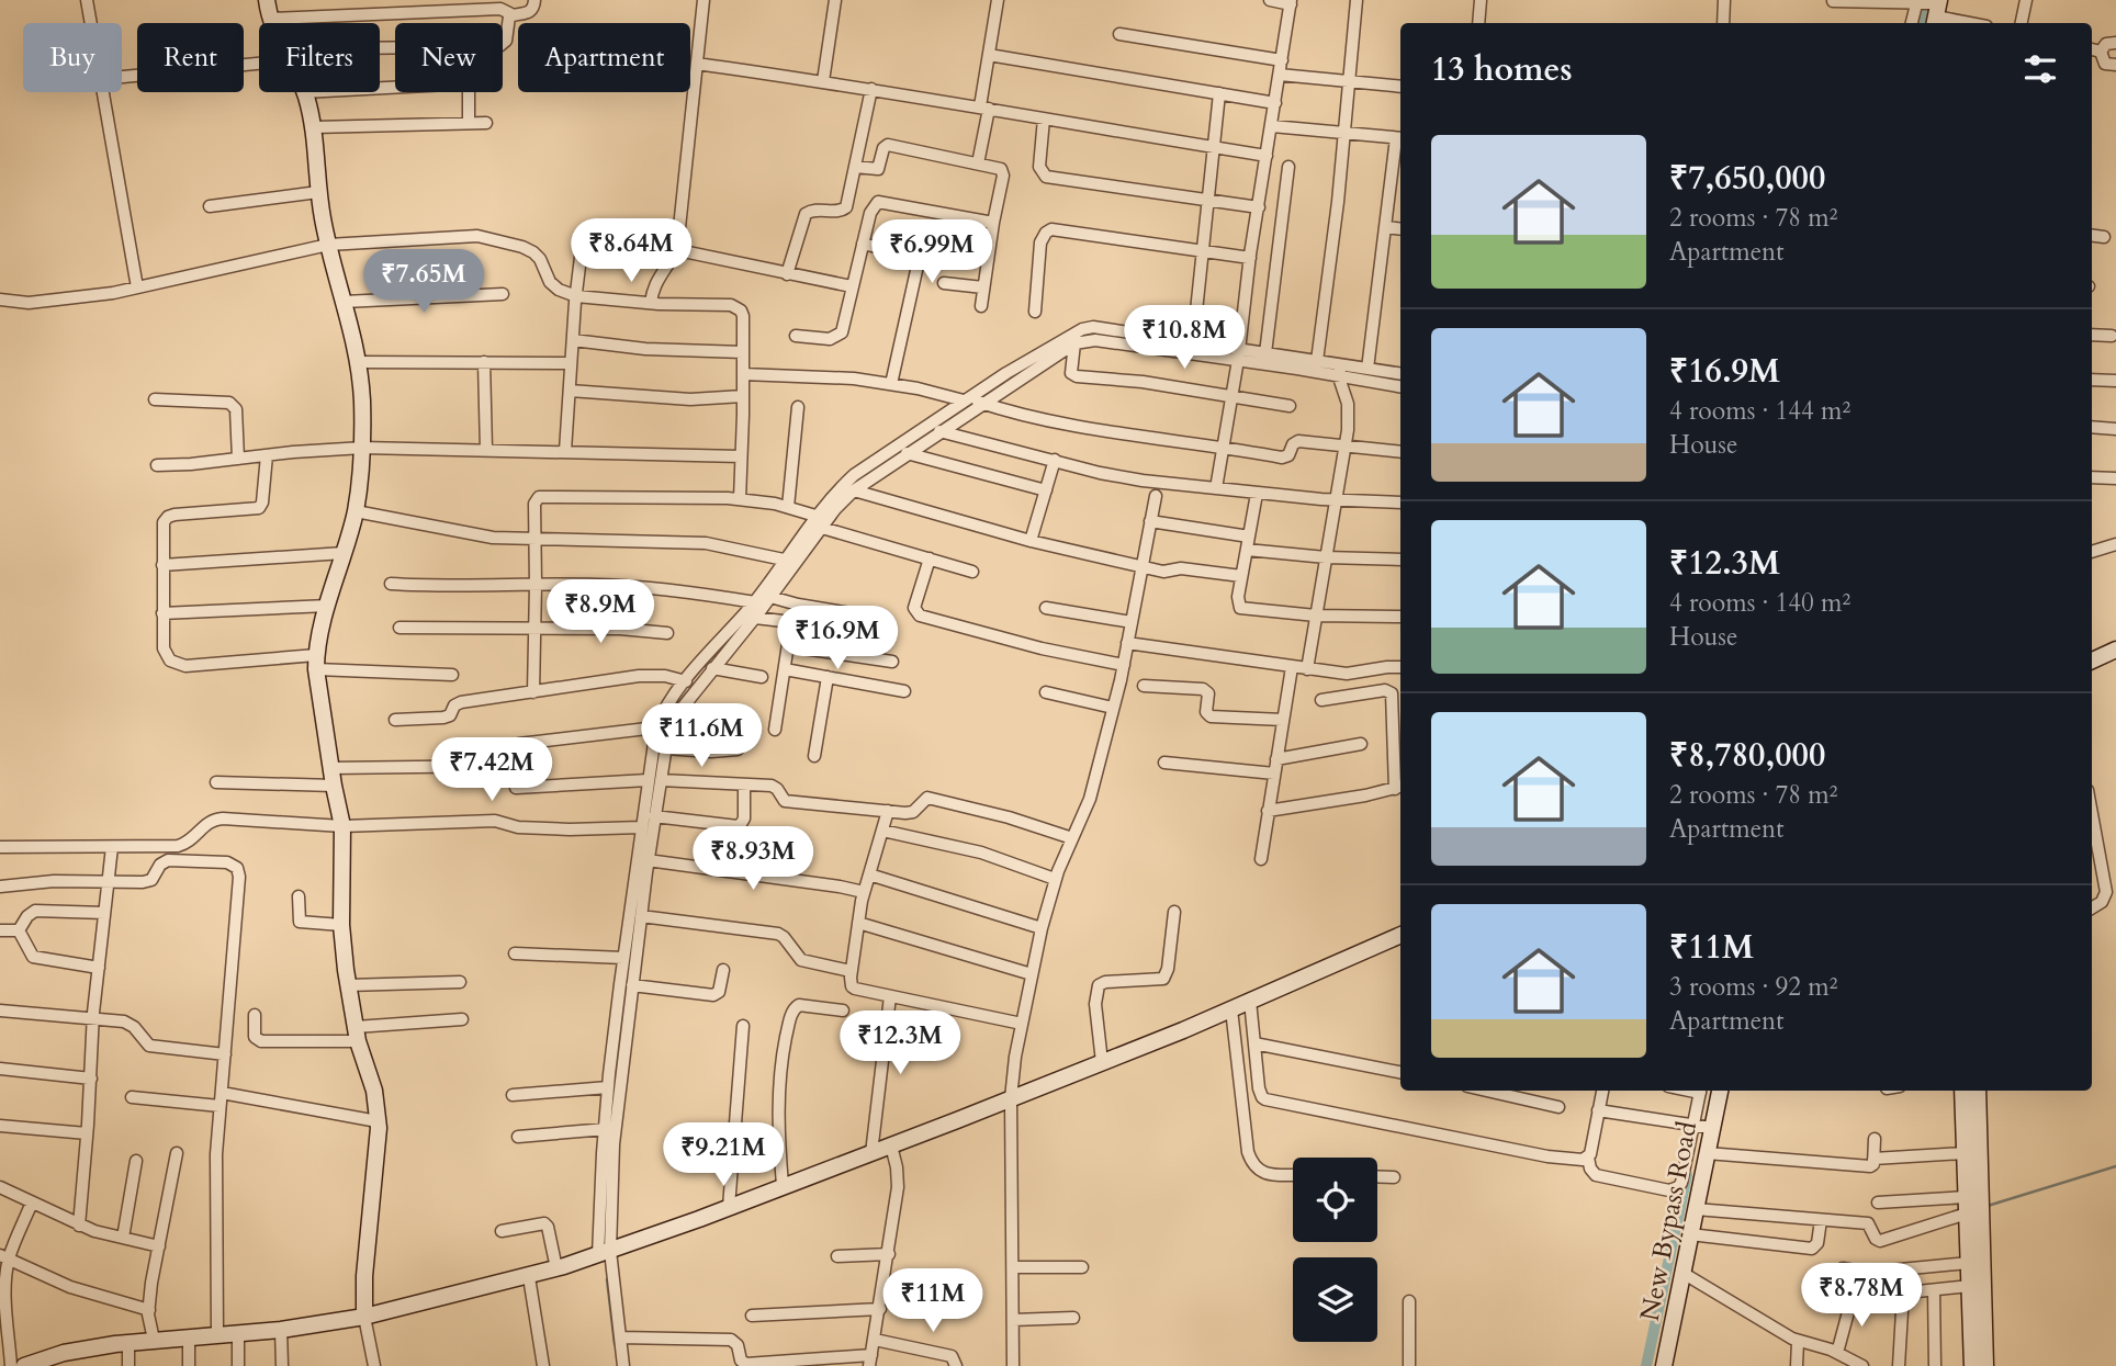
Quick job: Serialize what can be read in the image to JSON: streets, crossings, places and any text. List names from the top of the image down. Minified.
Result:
{"streets":{"street":["New Bypass Road"]},"page":{"chip":["Buy","Rent","Filters","New","Apartment"],"heading":"13 homes","list":[{"name":"₹7,650,000","note":"2 rooms · 78 m² · Apartment"},{"name":"₹16.9M","note":"4 rooms · 144 m² · House"},{"name":"₹12.3M","note":"4 rooms · 140 m² · House"},{"name":"₹8,780,000","note":"2 rooms · 78 m² · Apartment"},{"name":"₹11M","note":"3 rooms · 92 m² · Apartment"}],"price":["₹8.64M","₹6.99M","₹7.65M","₹10.8M","₹8.9M","₹16.9M","₹11.6M","₹7.42M","₹8.93M","₹12.3M","₹9.21M","₹8.78M","₹11M"]}}
